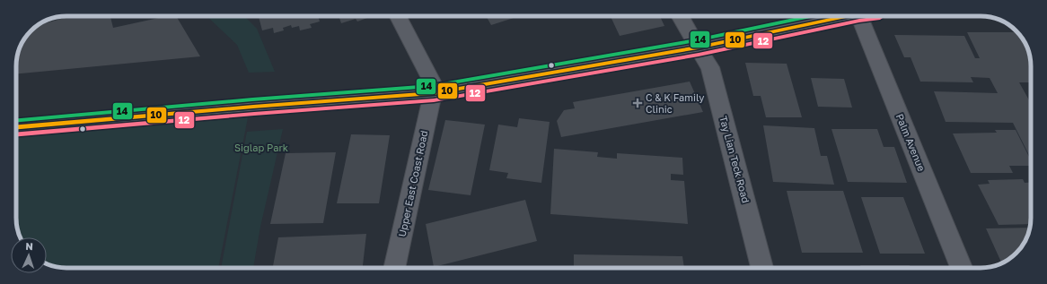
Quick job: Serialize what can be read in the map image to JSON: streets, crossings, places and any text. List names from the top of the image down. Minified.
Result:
{"streets":{"street":["Palm Avenue","Tay Lian Teck Road","Upper East Coast Road"]},"parks":["Siglap Park"],"places":{"health":["C & K Family Clinic"]},"lines":["transit line 10","transit line 14","transit line 12"],"north":"top"}
